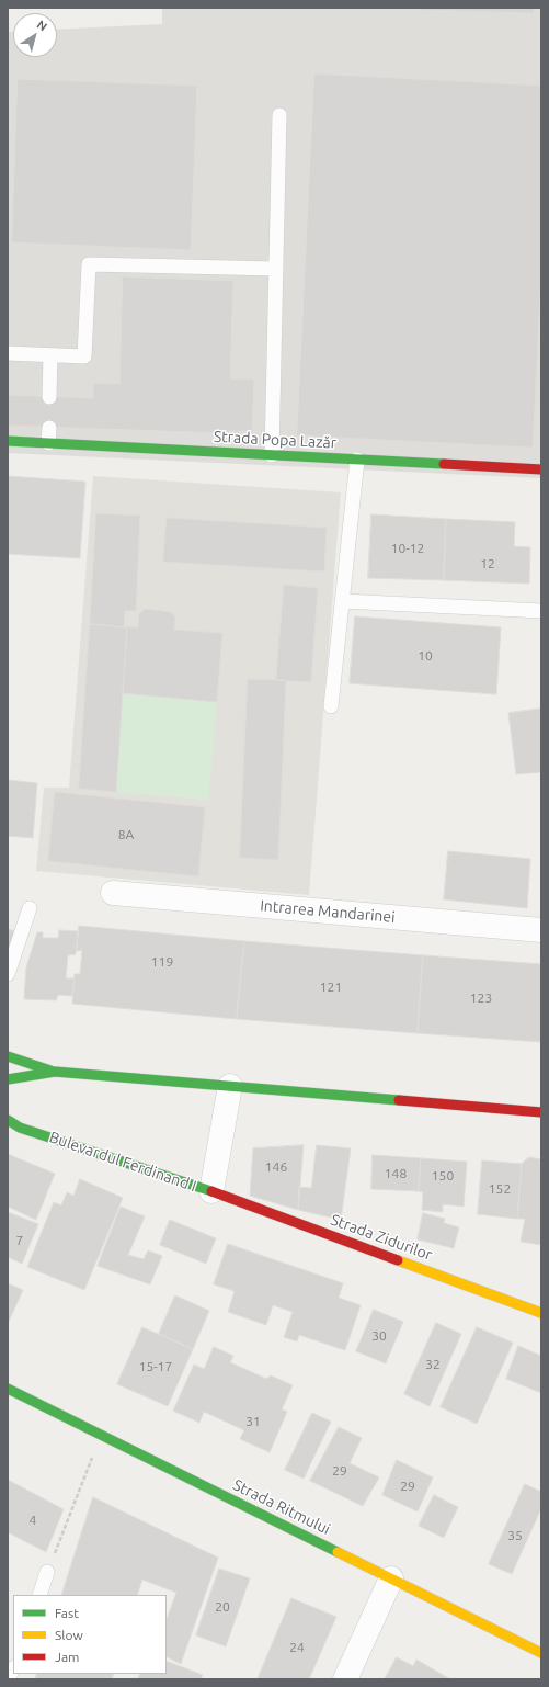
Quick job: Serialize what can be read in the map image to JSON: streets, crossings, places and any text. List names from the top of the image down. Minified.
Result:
{"streets":{"main road":["Strada Popa Lazăr","Bulevardul Ferdinand I","Strada Zidurilor","Strada Ritmului"],"street":["Intrarea Mandarinei"]},"crossings":[["Bulevardul Ferdinand I","Strada Zidurilor"]],"house_numbers":["10-12","12","10","8A","119","121","123","146","148","150","152","7","30","32","15-17","31","29","29","4","35","20","24"],"legend":["Fast","Slow","Jam"],"north":"top right"}
